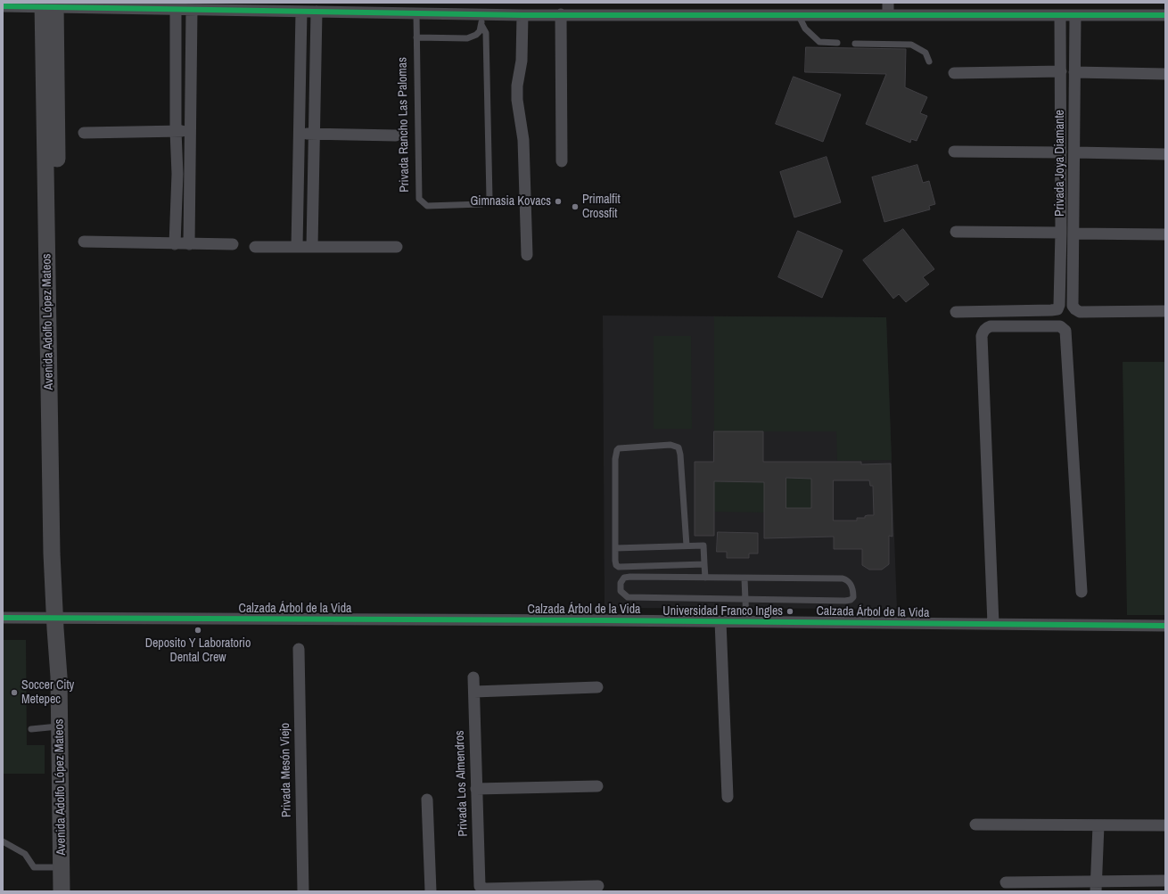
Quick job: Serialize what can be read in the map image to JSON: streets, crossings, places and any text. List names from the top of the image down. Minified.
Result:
{"streets":{"street":["Privada Joya Diamante","Avenida Adolfo López Mateos","Calzada Árbol de la Vida","Privada Mesón Viejo","Privada Los Almendros"],"lane":["Privada Rancho Las Palomas"]},"crossings":[["Avenida Adolfo López Mateos","Calzada Árbol de la Vida"]],"places":["Gimnasia Kovacs","Primalfit Crossfit","Universidad Franco Ingles","Deposito Y Laboratorio Dental Crew","Soccer City Metepec"]}
